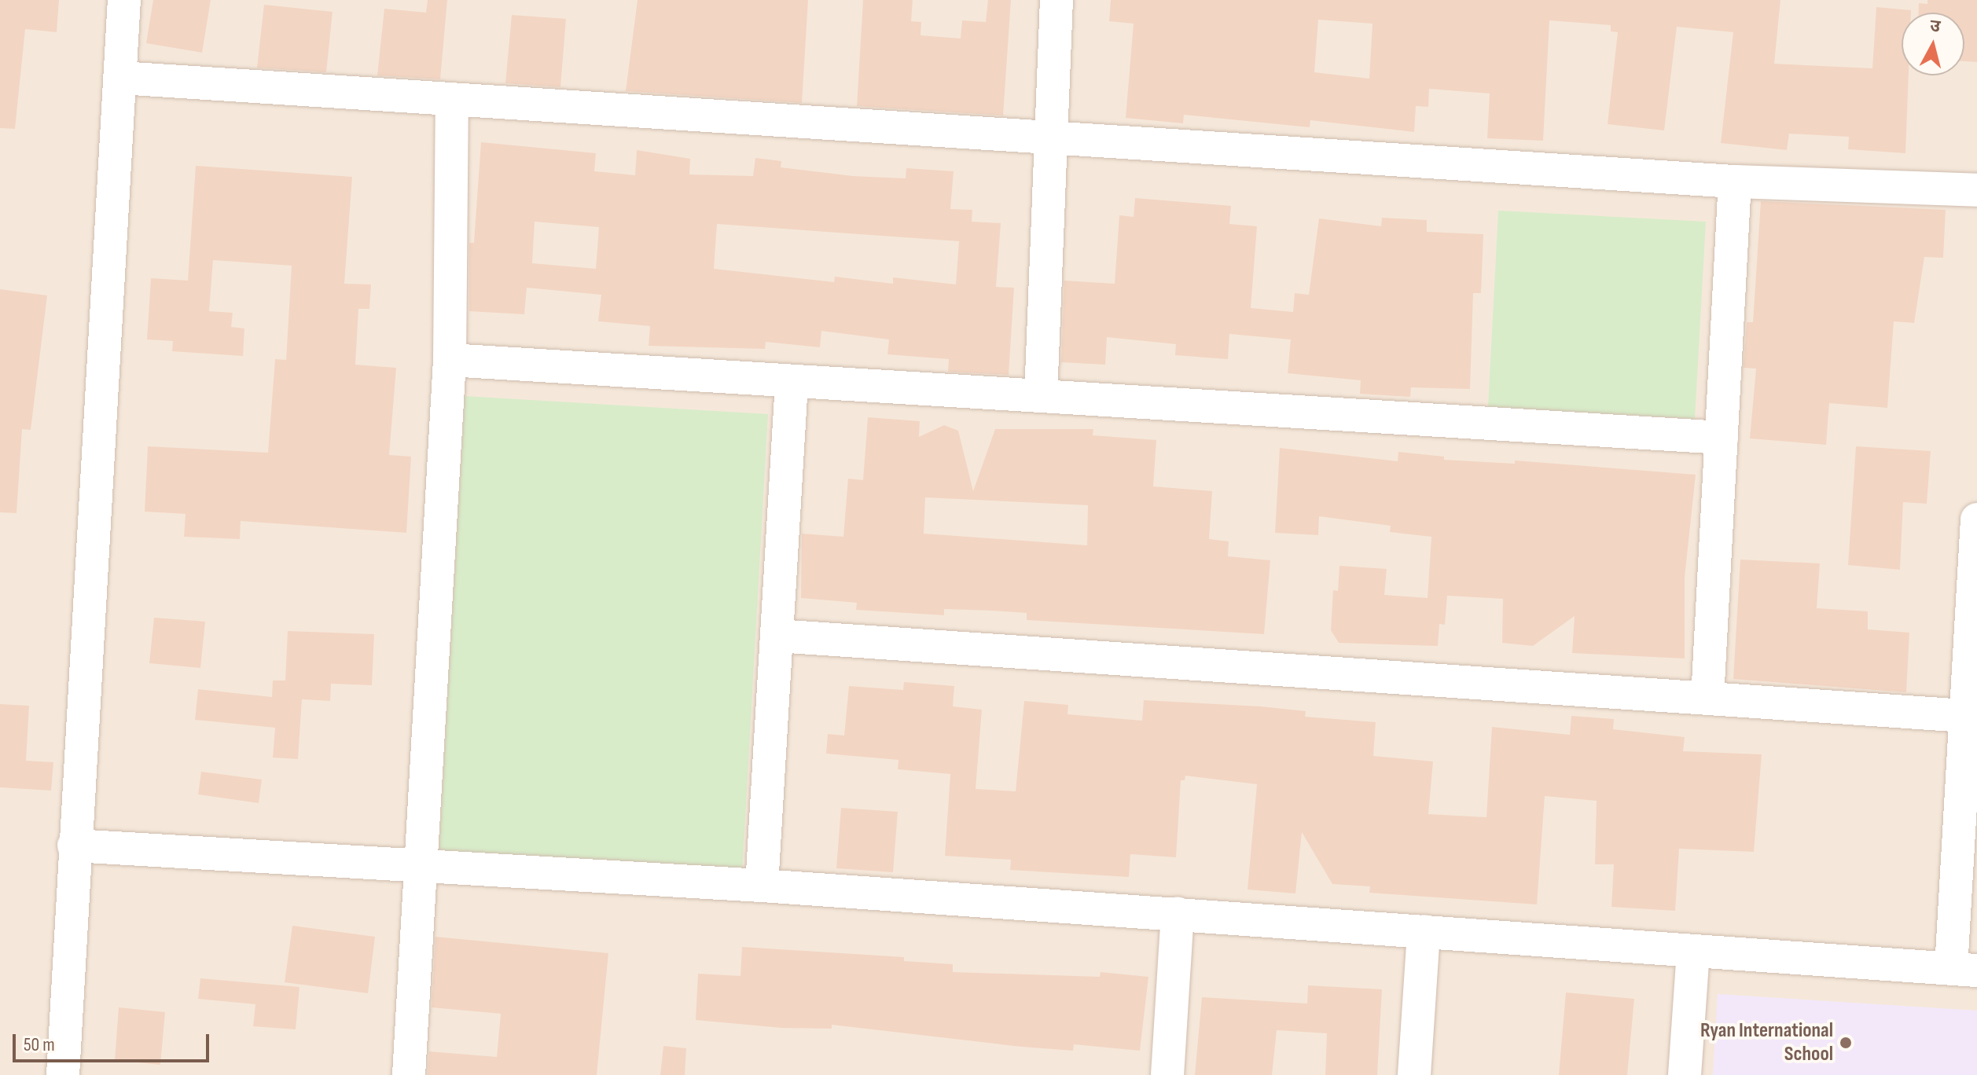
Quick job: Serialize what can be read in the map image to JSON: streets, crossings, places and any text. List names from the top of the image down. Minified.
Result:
{"places":["Ryan International School"],"scale_bar":"50 m","north":"top"}
